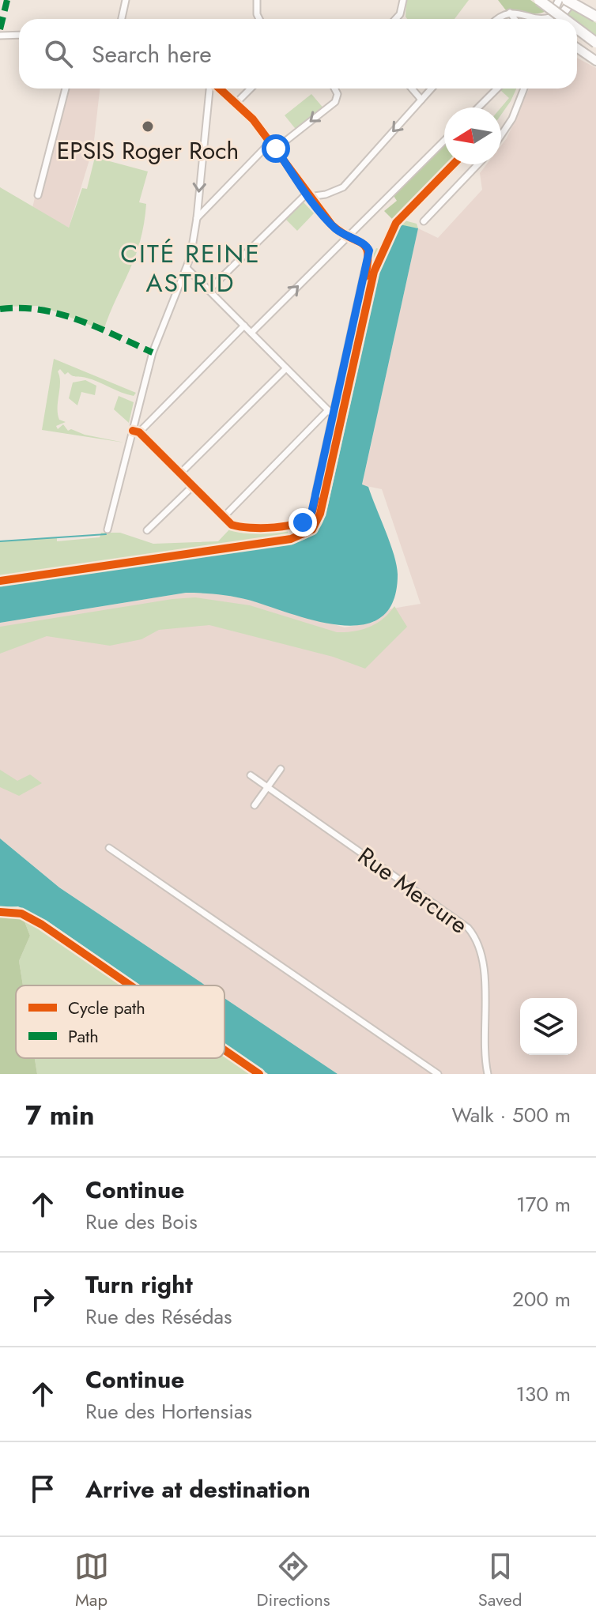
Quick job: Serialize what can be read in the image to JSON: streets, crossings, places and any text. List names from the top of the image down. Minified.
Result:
{"streets":{"street":["Rue Mercure"]},"districts":["CITÉ REINE ASTRID"],"places":["EPSIS Roger Roch"],"legend":["Cycle path","Path"],"north":"left","page":{"search":"Search here","heading":["7 min","Walk · 500 m"],"list":[["Continue","Rue des Bois","170 m"],["Turn right","Rue des Résédas","200 m"],["Continue","Rue des Hortensias","130 m"],"Arrive at destination"],"nav":["Map","Directions","Saved"]}}
